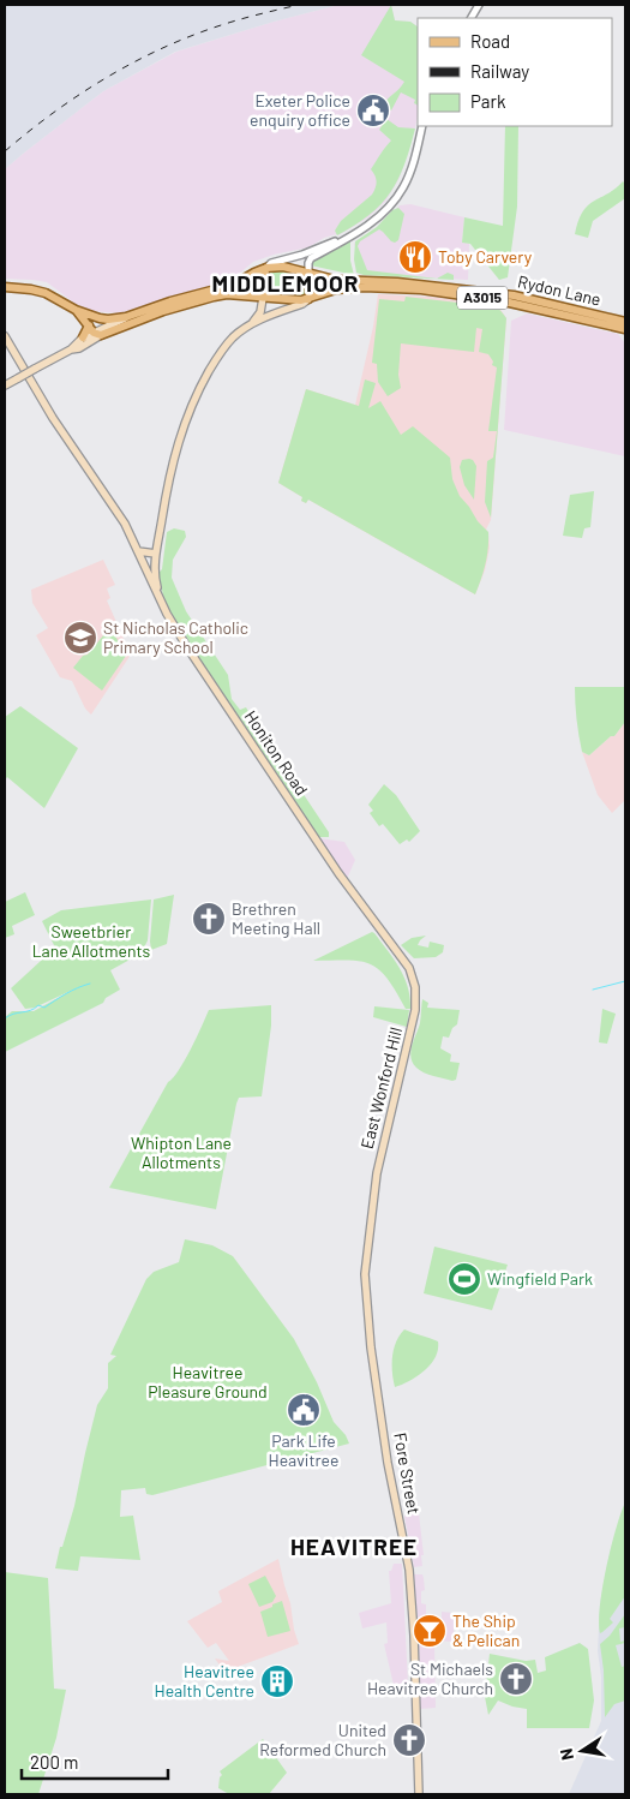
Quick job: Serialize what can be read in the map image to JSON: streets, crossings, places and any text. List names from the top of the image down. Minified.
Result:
{"streets":{"main road":["Rydon Lane","A3015","Honiton Road","East Wonford Hill","Fore Street"]},"crossings":[["Rydon Lane","Honiton Road"],["Honiton Road","East Wonford Hill"],["East Wonford Hill","Fore Street"]],"districts":["MIDDLEMOOR","HEAVITREE"],"parks":["Sweetbrier Lane Allotments","Whipton Lane Allotments","Heavitree Pleasure Ground"],"places":{"public building":["Exeter Police enquiry office","Park Life Heavitree"],"restaurant":["Toby Carvery"],"school or university":["St Nicholas Catholic Primary School"],"church":["Brethren Meeting Hall","St Michaels Heavitree Church","United Reformed Church"],"sports":["Wingfield Park"],"bar":["The Ship & Pelican"],"building":["Heavitree Health Centre"]},"legend":["Road","Railway","Park"],"scale_bar":"200 m","north":"left"}
